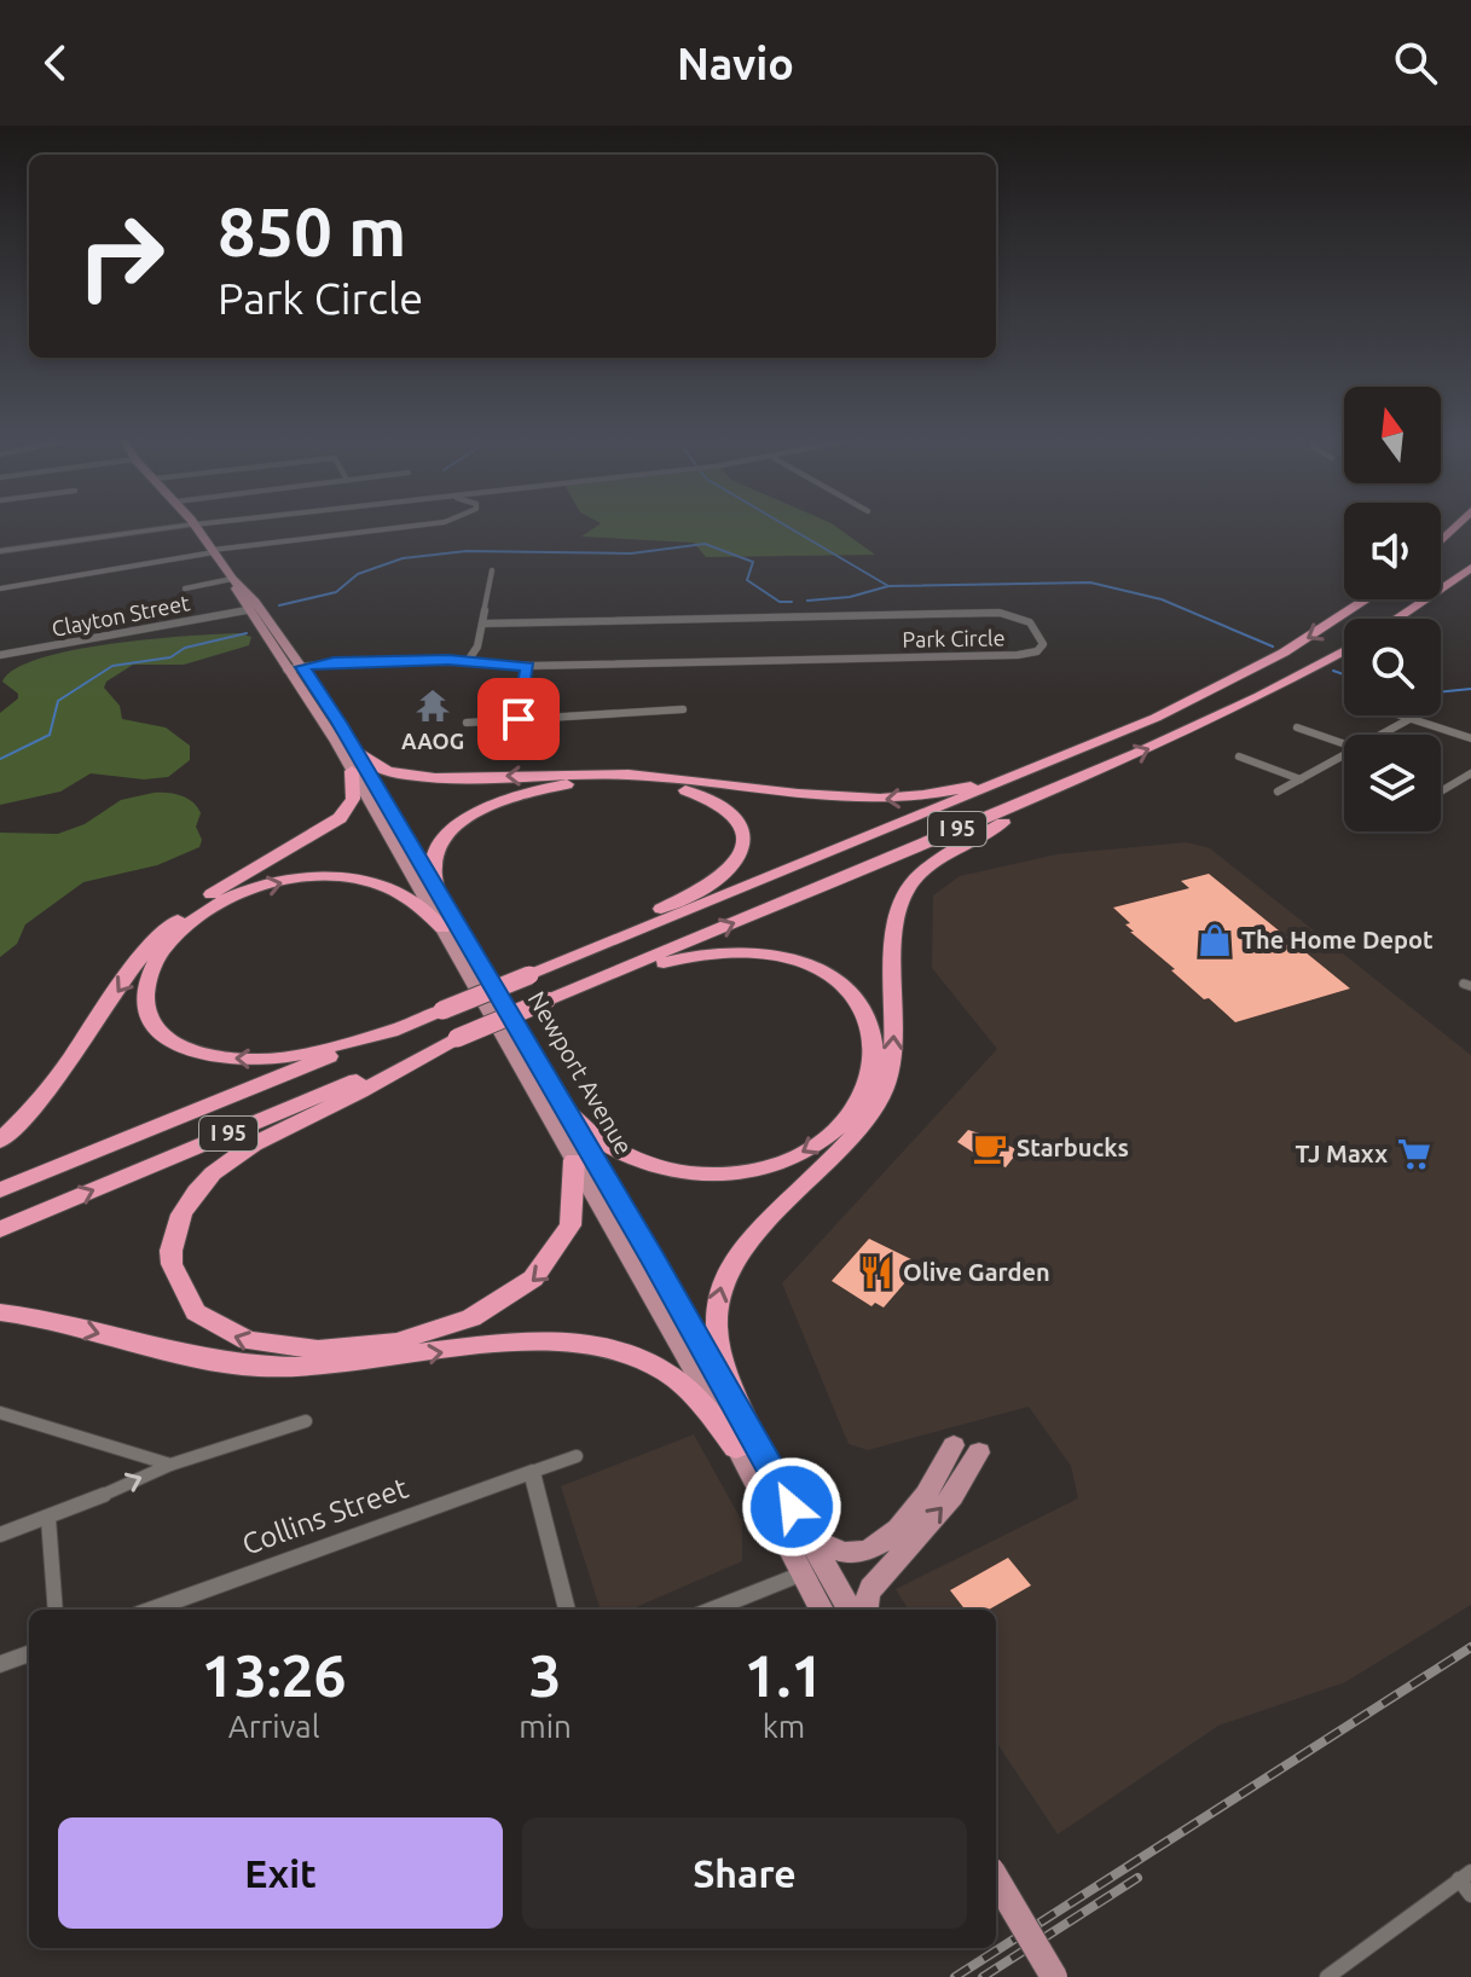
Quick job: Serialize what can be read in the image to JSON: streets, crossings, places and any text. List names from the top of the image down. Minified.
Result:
{"streets":{"highway":["I 95"],"main road":["Newport Avenue"],"street":["Clayton Street","Park Circle","Collins Street"]},"crossings":[["Clayton Street","Newport Avenue"],["Park Circle","Newport Avenue"]],"places":{"temple":["AAOG"],"shop":["The Home Depot"],"cafe":["Starbucks"],"supermarket":["TJ Maxx"],"restaurant":["Olive Garden"]},"north":"top","page":{"header":"Navio","turn":["850 m","Park Circle"],"eta":["13:26","Arrival","3","min","1.1","km"],"buttons":["Exit","Share"]}}
